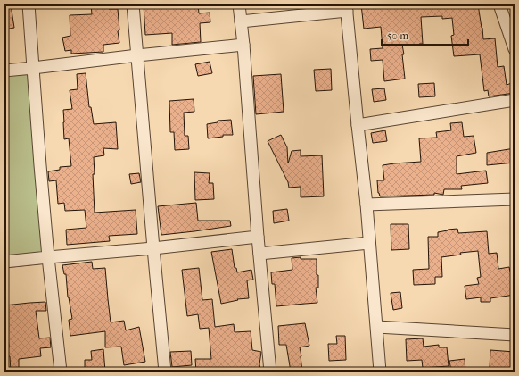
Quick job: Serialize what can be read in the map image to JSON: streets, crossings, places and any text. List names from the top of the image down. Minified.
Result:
{"scale_bar":"50 m"}
